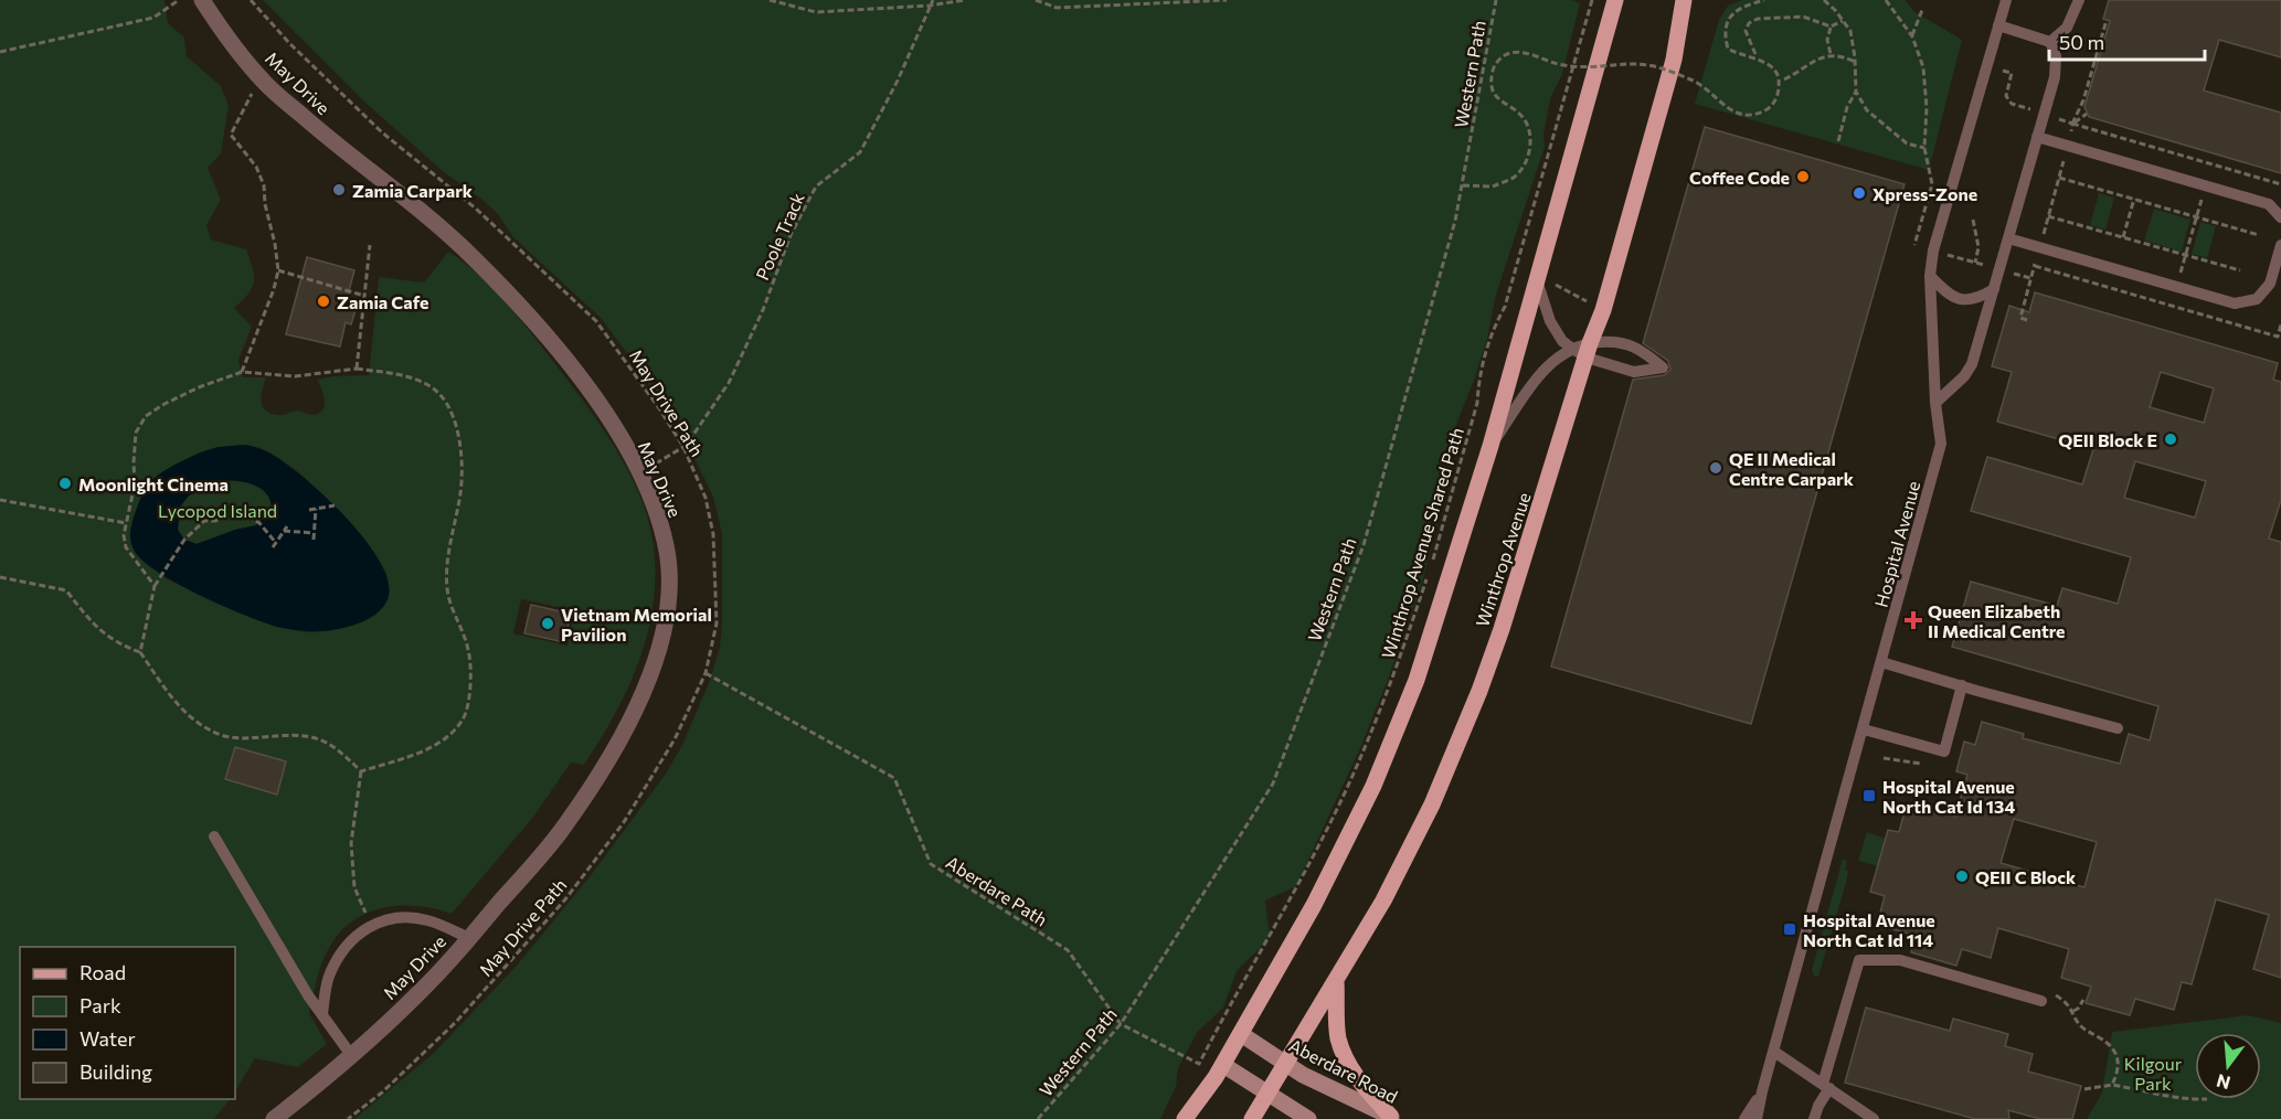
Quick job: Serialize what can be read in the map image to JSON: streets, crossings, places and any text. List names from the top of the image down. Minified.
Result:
{"streets":{"main road":["Winthrop Avenue","Aberdare Road"],"street":["May Drive"],"lane":["Hospital Avenue"],"path":["Western Path","Poole Track","May Drive Path","Winthrop Avenue Shared Path","Aberdare Path"]},"crossings":[["Western Path","Winthrop Avenue Shared Path"],["Western Path","Aberdare Path"],["May Drive","Poole Track"],["Poole Track","May Drive Path"],["May Drive Path","Aberdare Path"],["Winthrop Avenue Shared Path","Aberdare Path"],["Winthrop Avenue","Aberdare Road"]],"parks":["Lycopod Island","Kilgour Park"],"places":{"other":["Coffee Code","Zamia Carpark","Xpress-Zone","Zamia Cafe","QEII Block E","QE II Medical Centre Carpark","Moonlight Cinema","Vietnam Memorial Pavilion","QEII C Block"],"health":["Queen Elizabeth II Medical Centre"],"transit":["Hospital Avenue North Cat Id 134","Hospital Avenue North Cat Id 114"]},"legend":["Road","Park","Water","Building"],"scale_bar":"50 m","north":"bottom"}
